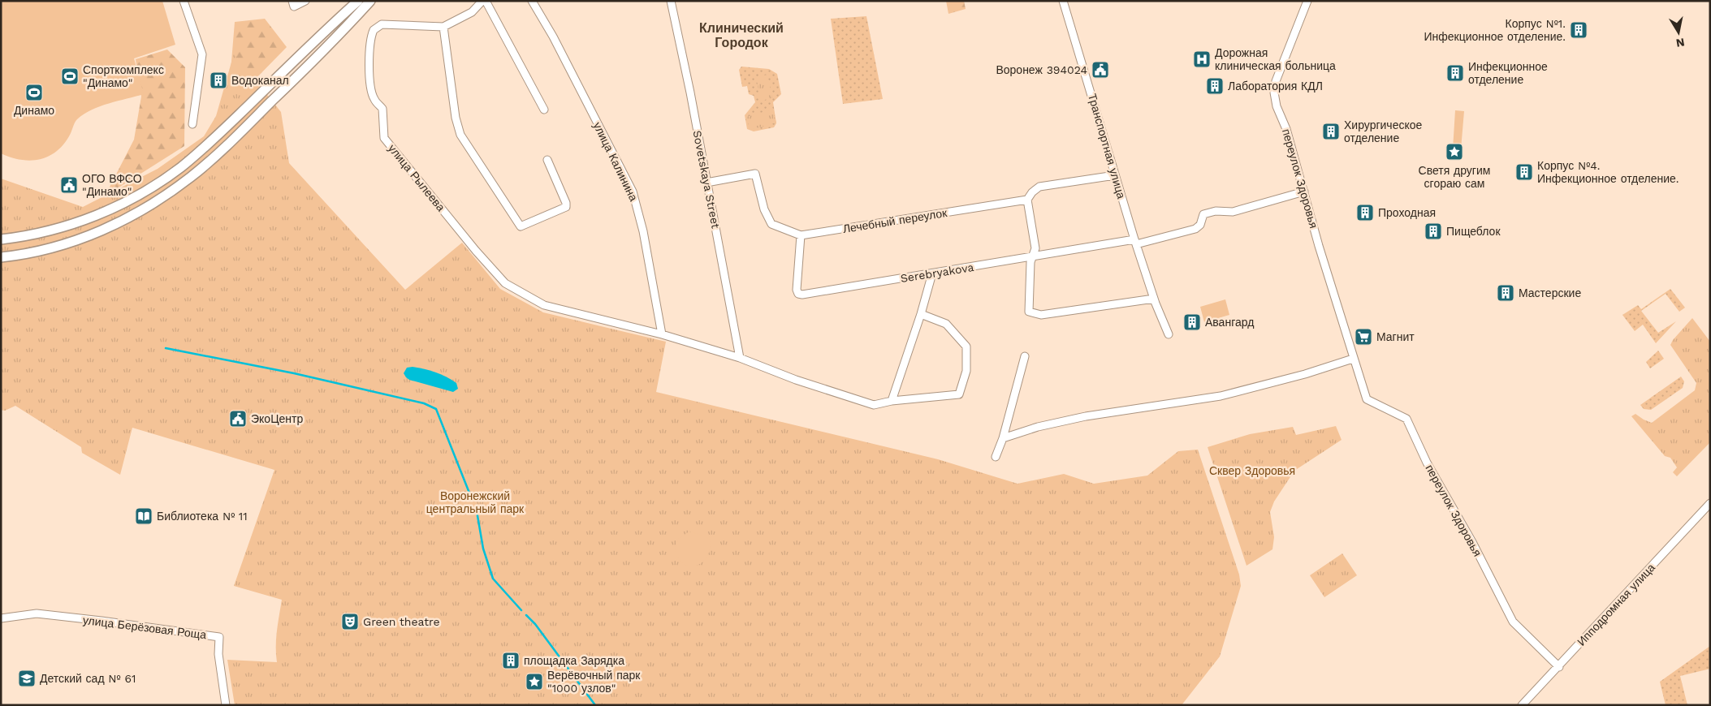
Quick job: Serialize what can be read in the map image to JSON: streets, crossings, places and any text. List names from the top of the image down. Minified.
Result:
{"streets":{"street":["Транспортная улица","улица Калинина","улица Рылеева","переулок Здоровья","Sovetskaya Street","Лечебный переулок","Serebryakova","Ипподромная улица","улица Берёзовая Роща"]},"crossings":[["Транспортная улица","Serebryakova"],["улица Калинина","улица Рылеева"],["улица Рылеева","Sovetskaya Street"],["переулок Здоровья","Serebryakova"],["переулок Здоровья","Ипподромная улица"],["Лечебный переулок","Serebryakova"]],"districts":["Клинический Городок"],"parks":["Сквер Здоровья","Воронежский центральный парк"],"places":{"building":["Корпус №1. Инфекционное отделение.","Инфекционное отделение","Водоканал","Лаборатория КДЛ","Хирургическое отделение","Корпус №4. Инфекционное отделение.","Проходная","Пищеблок","Мастерские","Авангард","площадка Зарядка"],"hospital":["Дорожная клиническая больница"],"public building":["Воронеж 394024","ОГО ВФСО \"Динамо\"","ЭкоЦентр"],"sports":["Спорткомплекс \"Динамо\"","Динамо"],"place":["Светя другим сгораю сам","Верёвочный парк \"1000 узлов\""],"supermarket":["Магнит"],"library":["Библиотека № 11"],"theatre":["Green theatre"],"school or university":["Детский сад № 61"]},"north":"bottom"}
